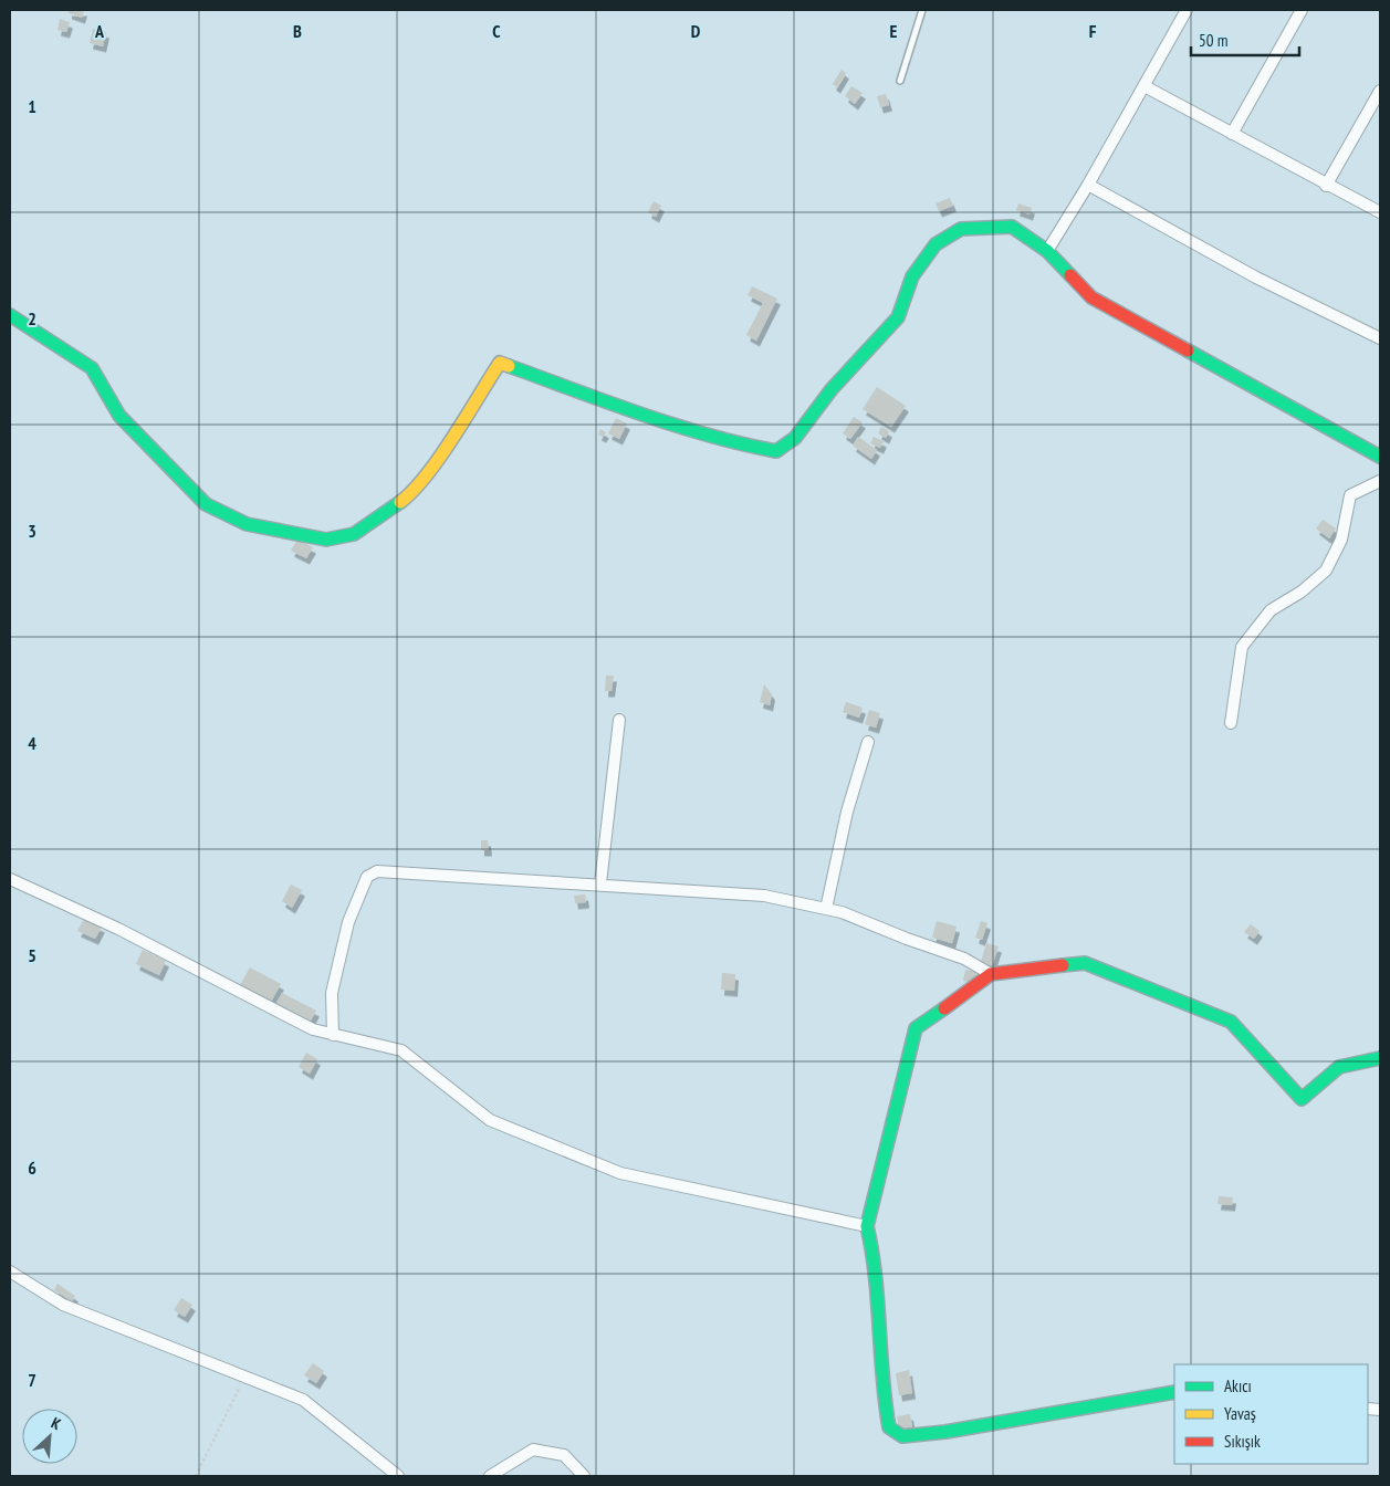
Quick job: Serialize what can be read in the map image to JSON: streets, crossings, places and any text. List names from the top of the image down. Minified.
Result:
{"legend":["Akıcı","Yavaş","Sıkışık"],"scale_bar":"50 m","north":"top right","grid":{"columns":["A","B","C","D","E","F"],"rows":["1","2","3","4","5","6","7"]}}
